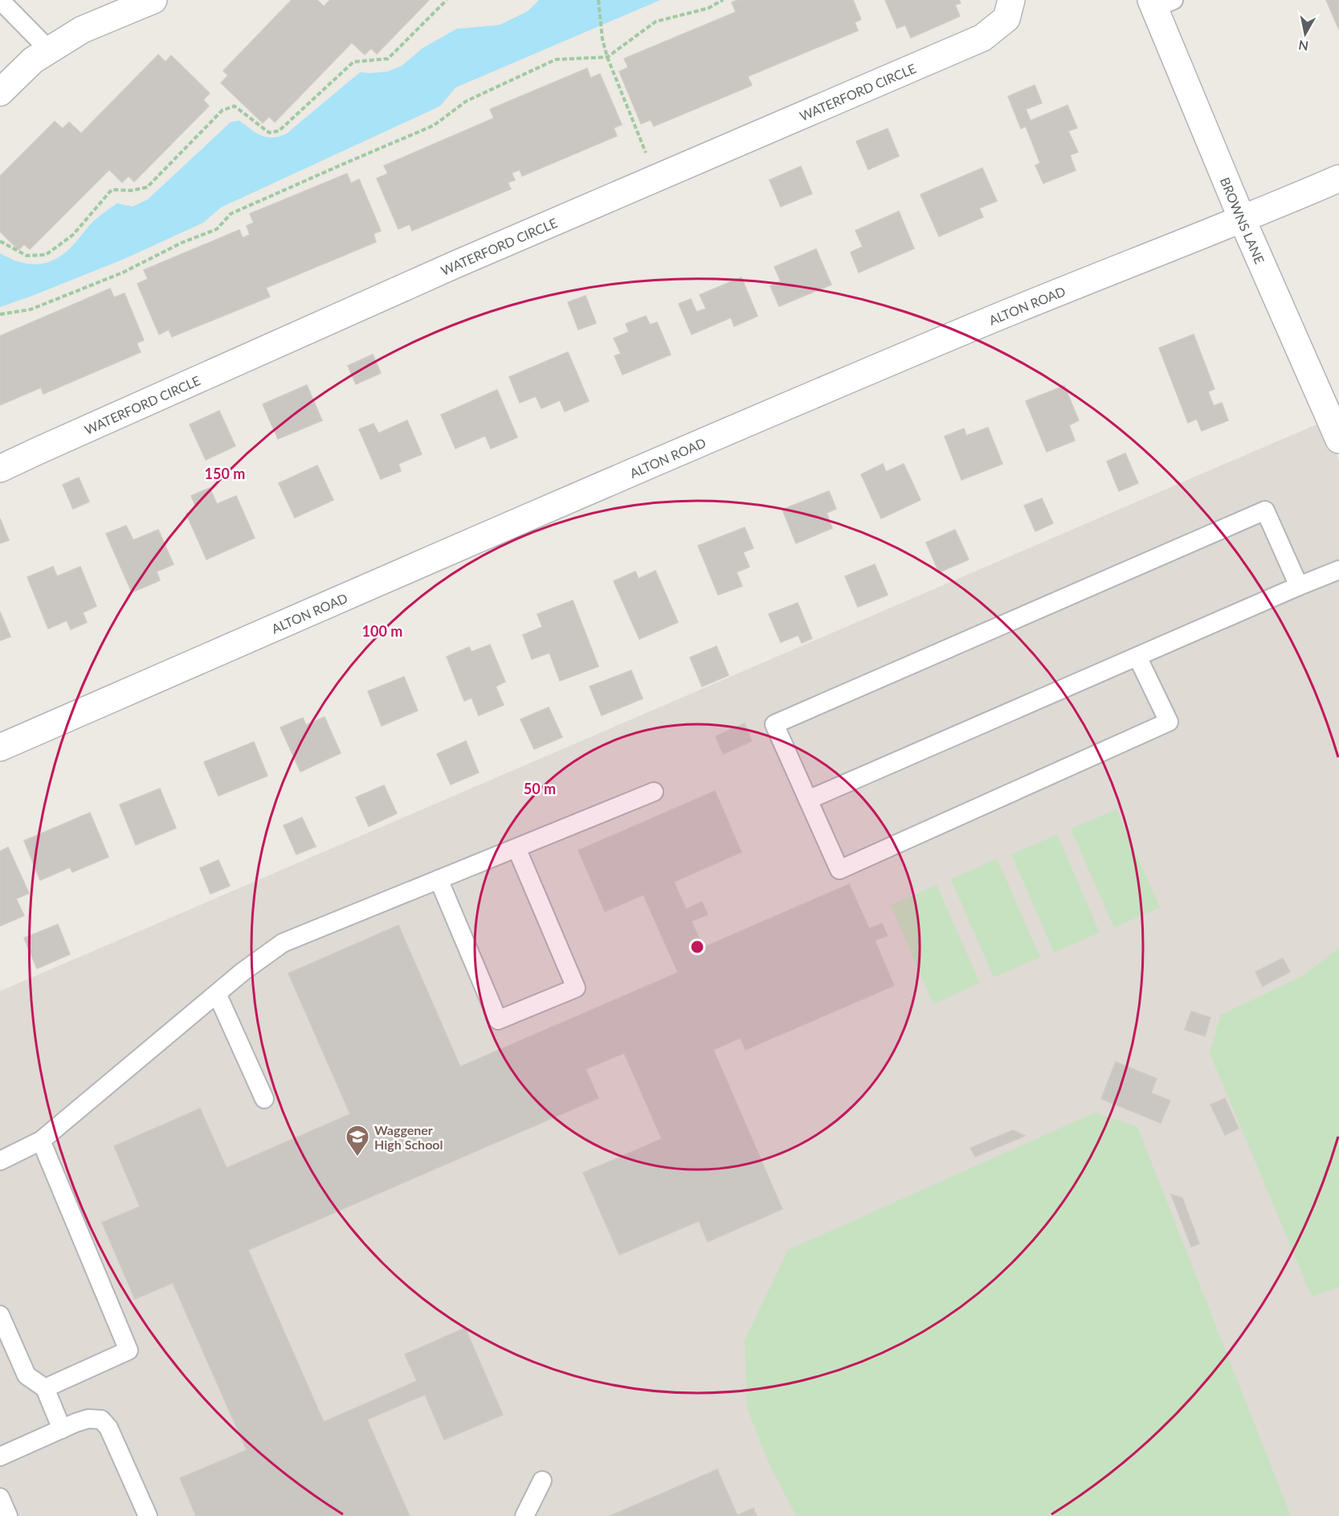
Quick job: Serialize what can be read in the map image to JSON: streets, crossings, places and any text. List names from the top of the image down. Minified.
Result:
{"streets":{"street":["WATERFORD CIRCLE","BROWNS LANE","ALTON ROAD"]},"crossings":[["BROWNS LANE","ALTON ROAD"]],"places":{"school or university":["Waggener High School"]},"north":"bottom","rings":["150 m","100 m","50 m"]}
